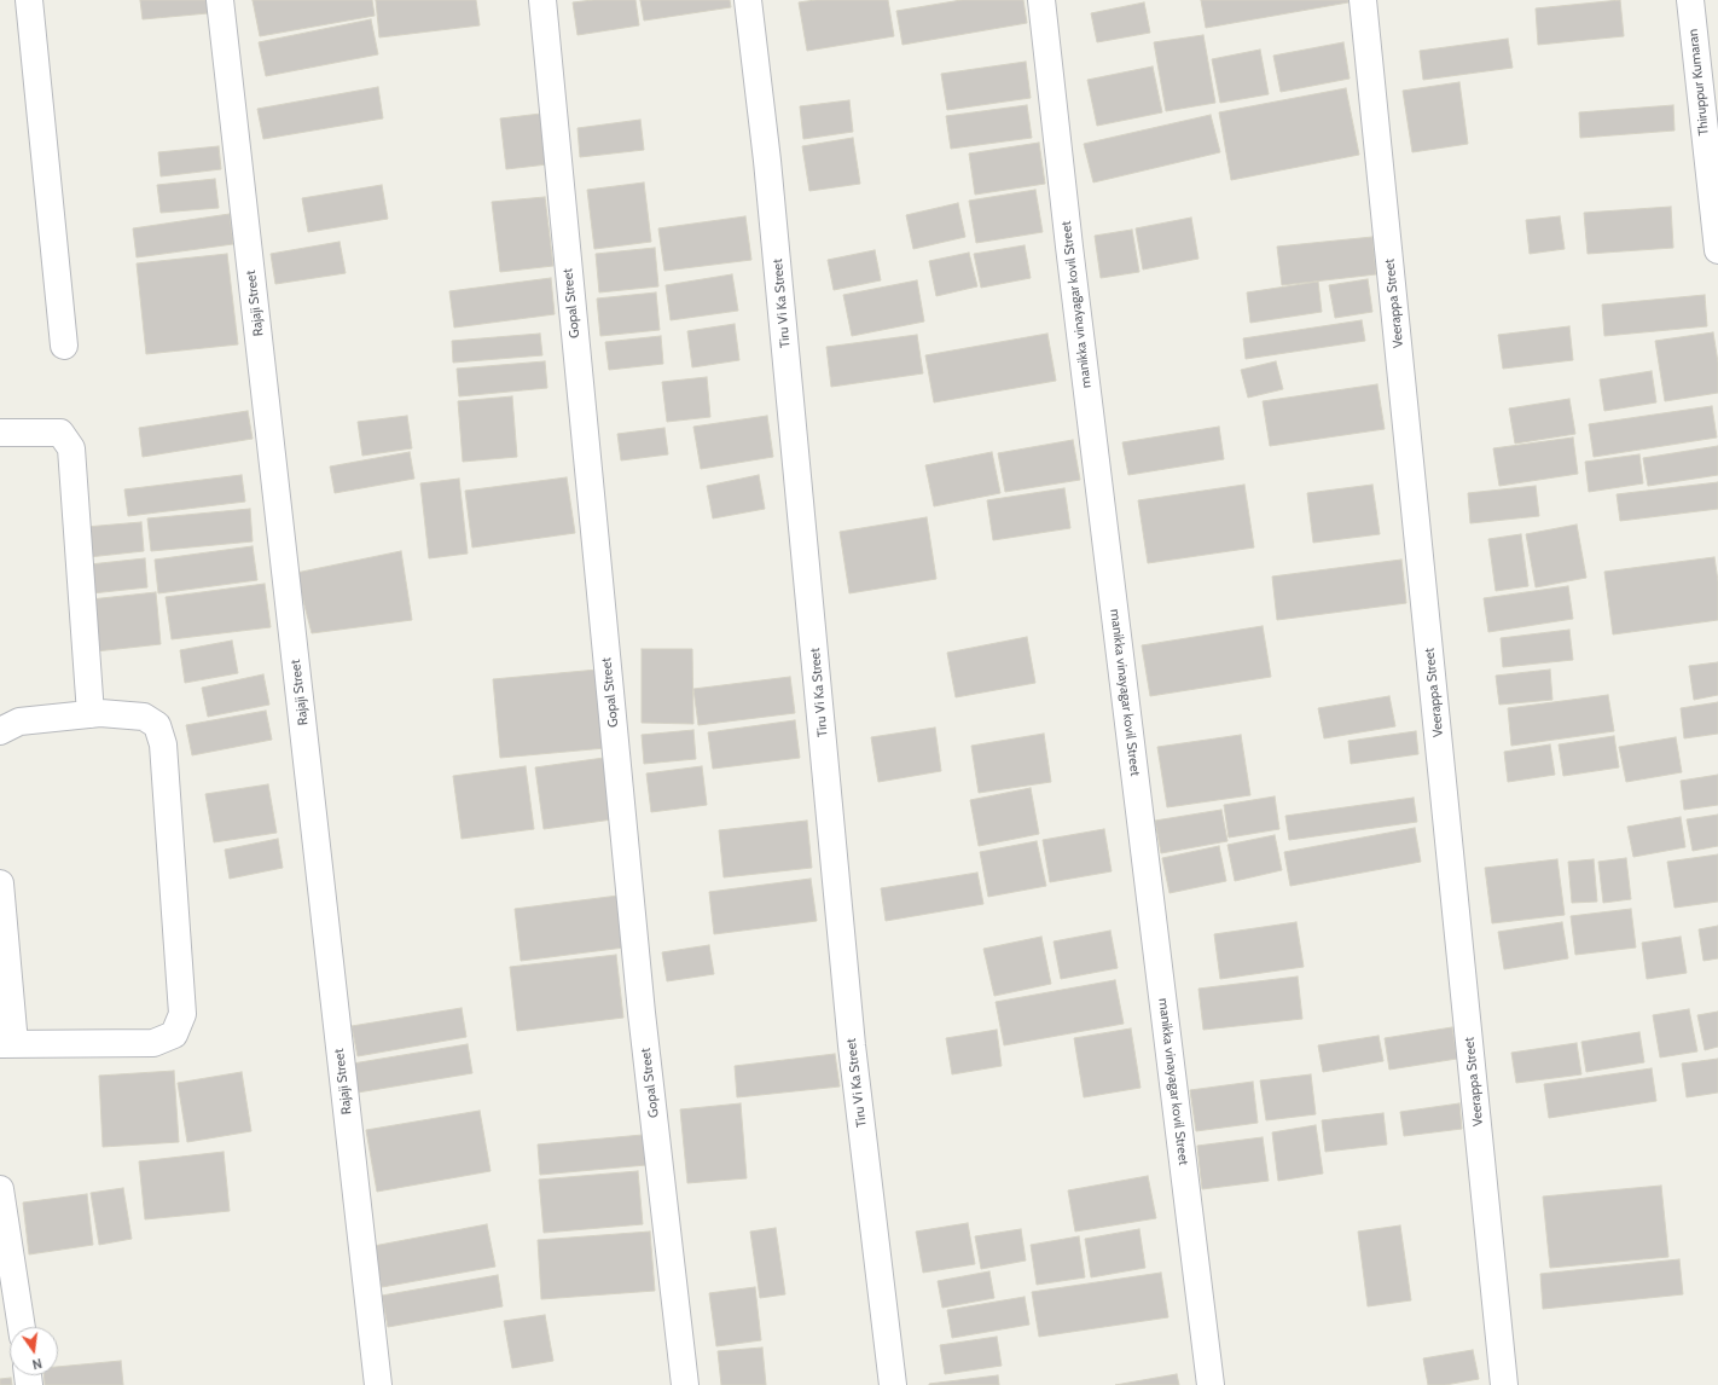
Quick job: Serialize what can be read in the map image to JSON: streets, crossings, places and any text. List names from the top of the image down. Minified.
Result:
{"streets":{"street":["Thiruppur Kumaran","Rajaji Street","Gopal Street","Tiru Vi Ka Street","Veerappa Street","manikka vinayagar kovil Street"]},"north":"bottom"}
